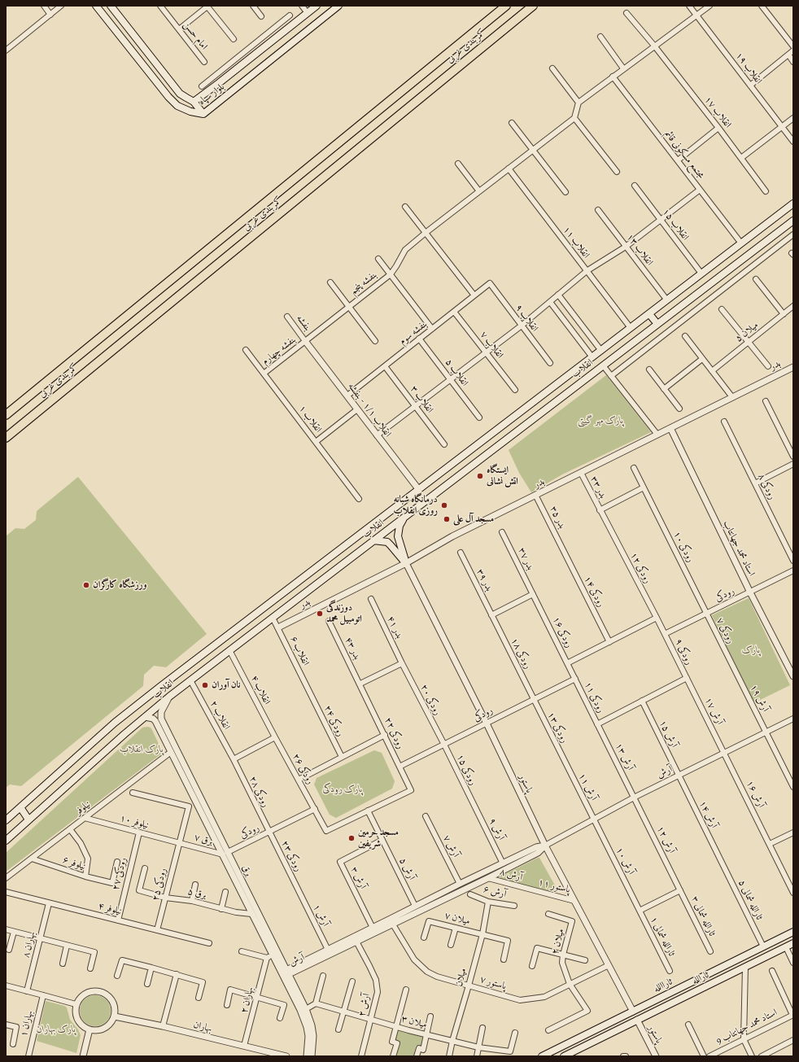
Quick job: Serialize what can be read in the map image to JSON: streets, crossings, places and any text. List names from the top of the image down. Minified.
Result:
{"streets":{"highway":["کمربندی غربی"],"main road":["بلوار سپاه","انقلاب","ثارالله","ثاراالله"],"street":["امام حسن","انقلاب ۱۹","انقلاب ۱۷","مجتمع مسکونی قائم","انقلاب ۱۵","انقلاب ۱۱","انقلاب ۱۳","بنفشه پنجم","انقلاب ۹","بنفشه","میلان ۵","بنفشه سوم","انقلاب ۷","بنفشه چهارم","بدر","انقلاب ۵","انقلاب ۳","انقلاب ۱/۱ - بنفشه","انقلاب ۱","رودکی ۸","بدر ۳۳","بدر ۳۵","رودکی ۱۰","استاد محمد جهانتاب","بدر ۳۷","رودکی ۱۲","بدر ۳۹","رودکی ۱۴","رودکی","بدر ۴۱","رودکی ۷","رودکی ۱۶","بدر ۴۳","انقلاب ۶","رودکی ۹","رودکی ۱۸","انقلاب ۴","رودکی ۱۱","آرش ۱۹","رودکی ۲۰","آرش ۱۷","انقلاب ۲","رودکی ۲۴","رودکی ۱۳","رودکی ۲۲","آرش ۱۵","آرش ۱۳","رودکی ۲۶","رودکی ۱۵","آرش","پاستور","آرش ۱۱","رودکی ۲۸","آرش ۱۶","نیلوفر","آرش ۱۴","نیلوفر ۱۰","آرش ۹","برق ۷","آرش ۱۲","آرش ۷","رودکی ۲۳","آرش ۱۰","نیلوفر ۶","آرش ۵","برق","رودکی ۲۷","آرش ۸","آرش ۳","رودکی ۲۵","پاستور ۱۱","آرش ۶","برق ۵","ثارالله شمالی ۵","نیلوفر ۴","آرش ۱","ثارالله شمالی ۳","میلان ۷","ثارالله شمالی ۱","میلان ۲","بهاران ۸","میلان","پاستور ۷","بهاران ۲","آرش ۲","میلان ۳","بهاران ۱","بهاران","استاد محمد جهانتاب 9"]},"crossings":[["مجتمع مسکونی قائم","انقلاب"],["انقلاب ۱۵","انقلاب"],["انقلاب ۱۱","بنفشه پنجم"],["انقلاب ۱۱","انقلاب"],["انقلاب ۱۳","انقلاب"],["بنفشه پنجم","بنفشه"],["بنفشه پنجم","بنفشه چهارم"],["بنفشه پنجم","انقلاب ۱/۱ - بنفشه"],["انقلاب ۹","بنفشه سوم"],["بنفشه","بنفشه چهارم"],["بنفشه","انقلاب ۱/۱ - بنفشه"],["بنفشه سوم","انقلاب ۷"],["بنفشه سوم","انقلاب ۵"],["بنفشه سوم","انقلاب ۳"],["بنفشه سوم","انقلاب ۱/۱ - بنفشه"],["بنفشه چهارم","انقلاب ۱/۱ - بنفشه"],["بنفشه چهارم","انقلاب ۱"],["بدر","بدر ۳۳"],["بدر","بدر ۳۵"],["بدر","استاد محمد جهانتاب"],["بدر","انقلاب ۶"],["بدر","پاستور"],["انقلاب","انقلاب ۱/۱ - بنفشه"],["انقلاب","انقلاب ۶"],["انقلاب","انقلاب ۴"],["انقلاب","انقلاب ۲"],["انقلاب","برق"],["بدر ۳۳","رودکی ۱۲"],["بدر ۳۵","رودکی ۱۴"],["رودکی ۱۰","رودکی"],["رودکی ۱۰","رودکی ۷"],["استاد محمد جهانتاب","رودکی"],["بدر ۳۷","رودکی ۱۶"],["رودکی ۱۲","رودکی"],["رودکی ۱۲","رودکی ۹"],["بدر ۳۹","رودکی ۱۸"],["رودکی","رودکی ۷"],["رودکی","رودکی ۱۶"],["رودکی","رودکی ۹"],["رودکی","رودکی ۱۸"],["رودکی","رودکی ۱۱"],["رودکی","رودکی ۲۰"],["رودکی","رودکی ۱۳"],["رودکی","رودکی ۲۲"],["رودکی","رودکی ۲۶"],["رودکی","رودکی ۱۵"],["رودکی","پاستور"],["رودکی","رودکی ۲۸"],["رودکی","برق ۷"],["رودکی","رودکی ۲۳"],["رودکی","برق"],["بدر ۴۱","رودکی ۲۰"],["رودکی ۷","آرش ۱۹"],["رودکی ۱۶","رودکی ۱۱"],["بدر ۴۳","رودکی ۲۲"],["انقلاب ۶","رودکی ۲۴"],["رودکی ۹","آرش ۱۷"],["رودکی ۱۸","رودکی ۱۳"],["انقلاب ۴","رودکی ۲۶"],["رودکی ۱۱","آرش ۱۳"],["آرش ۱۹","آرش"],["رودکی ۲۰","رودکی ۱۵"],["آرش ۱۷","آرش"],["آرش ۱۷","آرش ۱۶"],["انقلاب ۲","رودکی ۲۸"],["رودکی ۱۳","آرش ۱۱"],["رودکی ۲۲","رودکی ۲۶"],["رودکی ۲۲","آرش ۵"],["آرش ۱۵","آرش"],["آرش ۱۵","آرش ۱۴"],["آرش ۱۳","آرش"],["آرش ۱۳","آرش ۱۲"],["رودکی ۲۶","آرش ۵"],["رودکی ۱۵","آرش ۹"],["آرش","پاستور"],["آرش","آرش ۱۱"],["آرش","آرش ۱۶"],["آرش","آرش ۱۴"],["آرش","آرش ۹"],["آرش","آرش ۱۲"],["آرش","آرش ۷"],["آرش","آرش ۱۰"],["آرش","آرش ۵"],["آرش","برق"],["آرش","آرش ۸"],["آرش","آرش ۳"],["آرش","آرش ۱"],["آرش","پاستور ۷"],["آرش","آرش ۲"],["پاستور","پاستور ۱۱"],["پاستور","ثارالله"],["پاستور","پاستور ۷"],["پاستور","ثاراالله"],["آرش ۱۱","آرش ۱۰"],["رودکی ۲۸","رودکی ۲۳"],["نیلوفر","نیلوفر ۱۰"],["نیلوفر","نیلوفر ۶"],["نیلوفر","برق"],["آرش ۱۴","ثارالله شمالی ۵"],["نیلوفر ۱۰","برق ۷"],["نیلوفر ۱۰","رودکی ۲۷"],["نیلوفر ۱۰","رودکی ۲۵"],["برق ۷","برق"],["برق ۷","رودکی ۲۵"],["آرش ۱۲","ثارالله شمالی ۳"],["رودکی ۲۳","آرش ۱"],["آرش ۱۰","ثارالله شمالی ۱"],["آرش ۵","آرش ۳"],["برق","برق ۵"],["رودکی ۲۷","نیلوفر ۴"],["آرش ۸","پاستور ۱۱"],["رودکی ۲۵","برق ۵"],["رودکی ۲۵","نیلوفر ۴"],["آرش ۶","میلان"],["ثارالله شمالی ۵","ثاراالله"],["نیلوفر ۴","بهاران ۸"],["میلان ۷","میلان"],["میلان ۲","پاستور ۷"],["میلان","پاستور ۷"],["میلان","میلان ۳"],["بهاران ۲","بهاران"],["آرش ۲","میلان ۳"]],"parks":["پارک مهر گیتی","پارک","پارک انقلاب","پارک رودکی","پارک بهاران"],"places":["ایستگاه اتش نشانی","درمانگاه شبانه روزی انقلاب","مسجد آل علی","ورزشگاه کارگران","دوزندگی اتومبیل محمد","نان آوران","مسجد حرمین شریفین"]}
